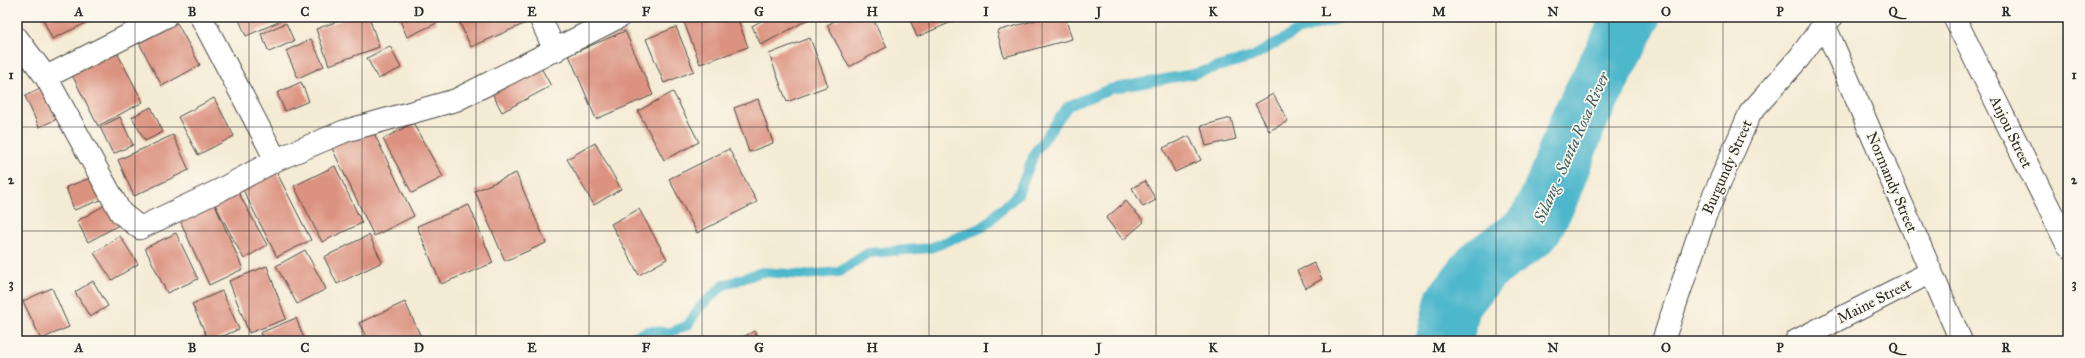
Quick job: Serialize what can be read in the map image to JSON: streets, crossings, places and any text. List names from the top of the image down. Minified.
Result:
{"streets":{"street":["Anjou Street","Burgundy Street","Normandy Street","Maine Street"]},"crossings":[["Burgundy Street","Normandy Street"],["Normandy Street","Maine Street"]],"water":["Silang - Santa Rosa River"],"grid":{"columns":["A","B","C","D","E","F","G","H","I","J","K","L","M","N","O","P","Q","R"],"rows":["1","2","3"]}}
